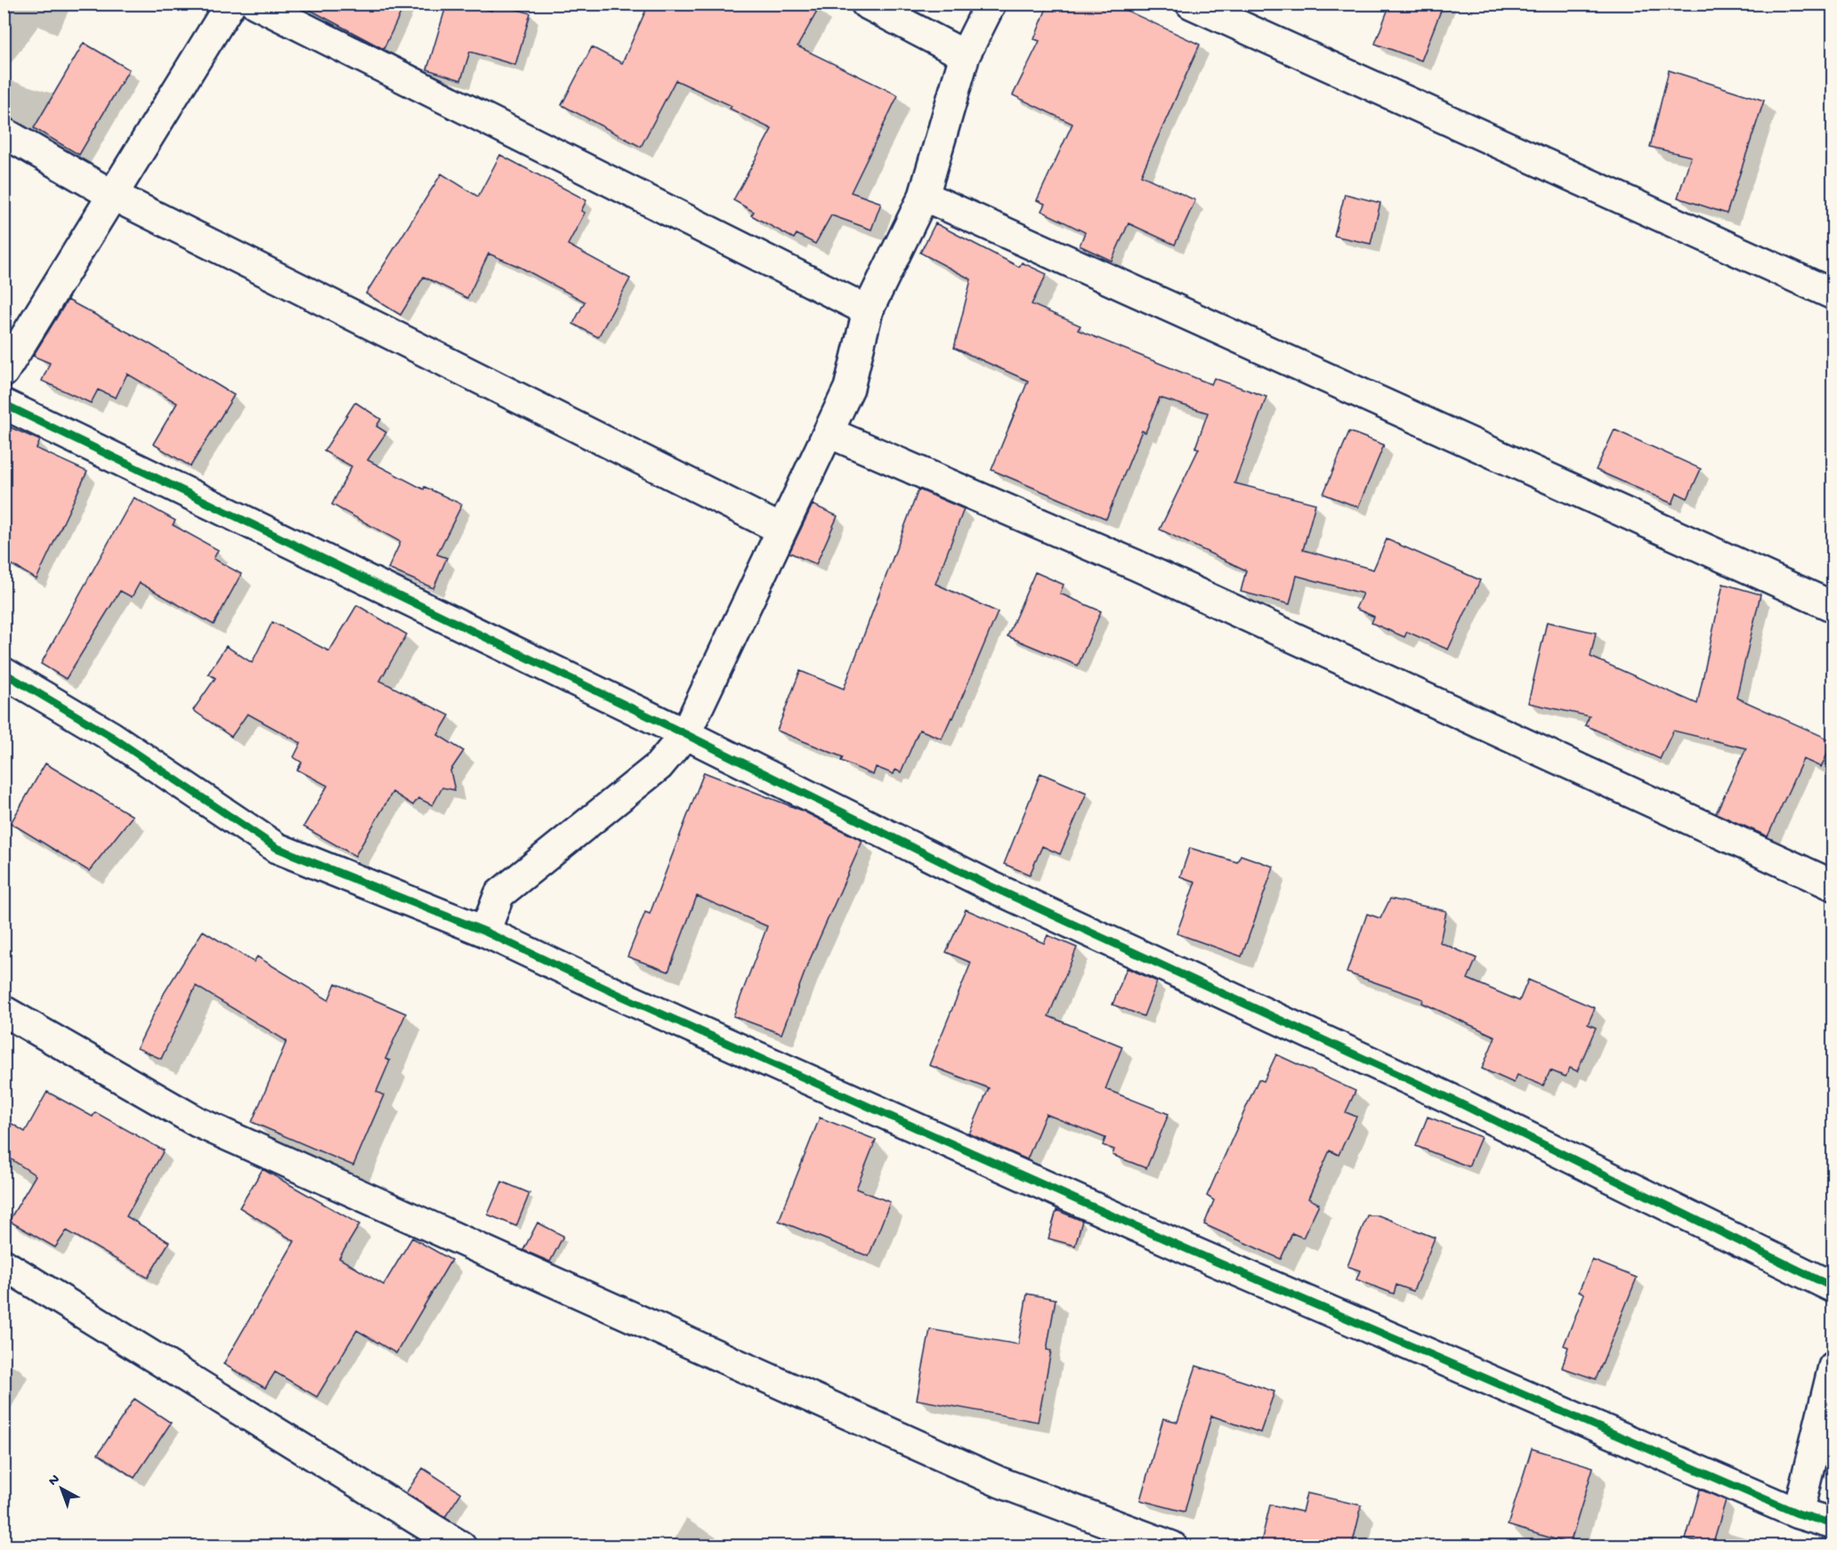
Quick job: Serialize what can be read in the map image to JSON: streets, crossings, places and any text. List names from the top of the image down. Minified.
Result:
{"north":"top left"}
